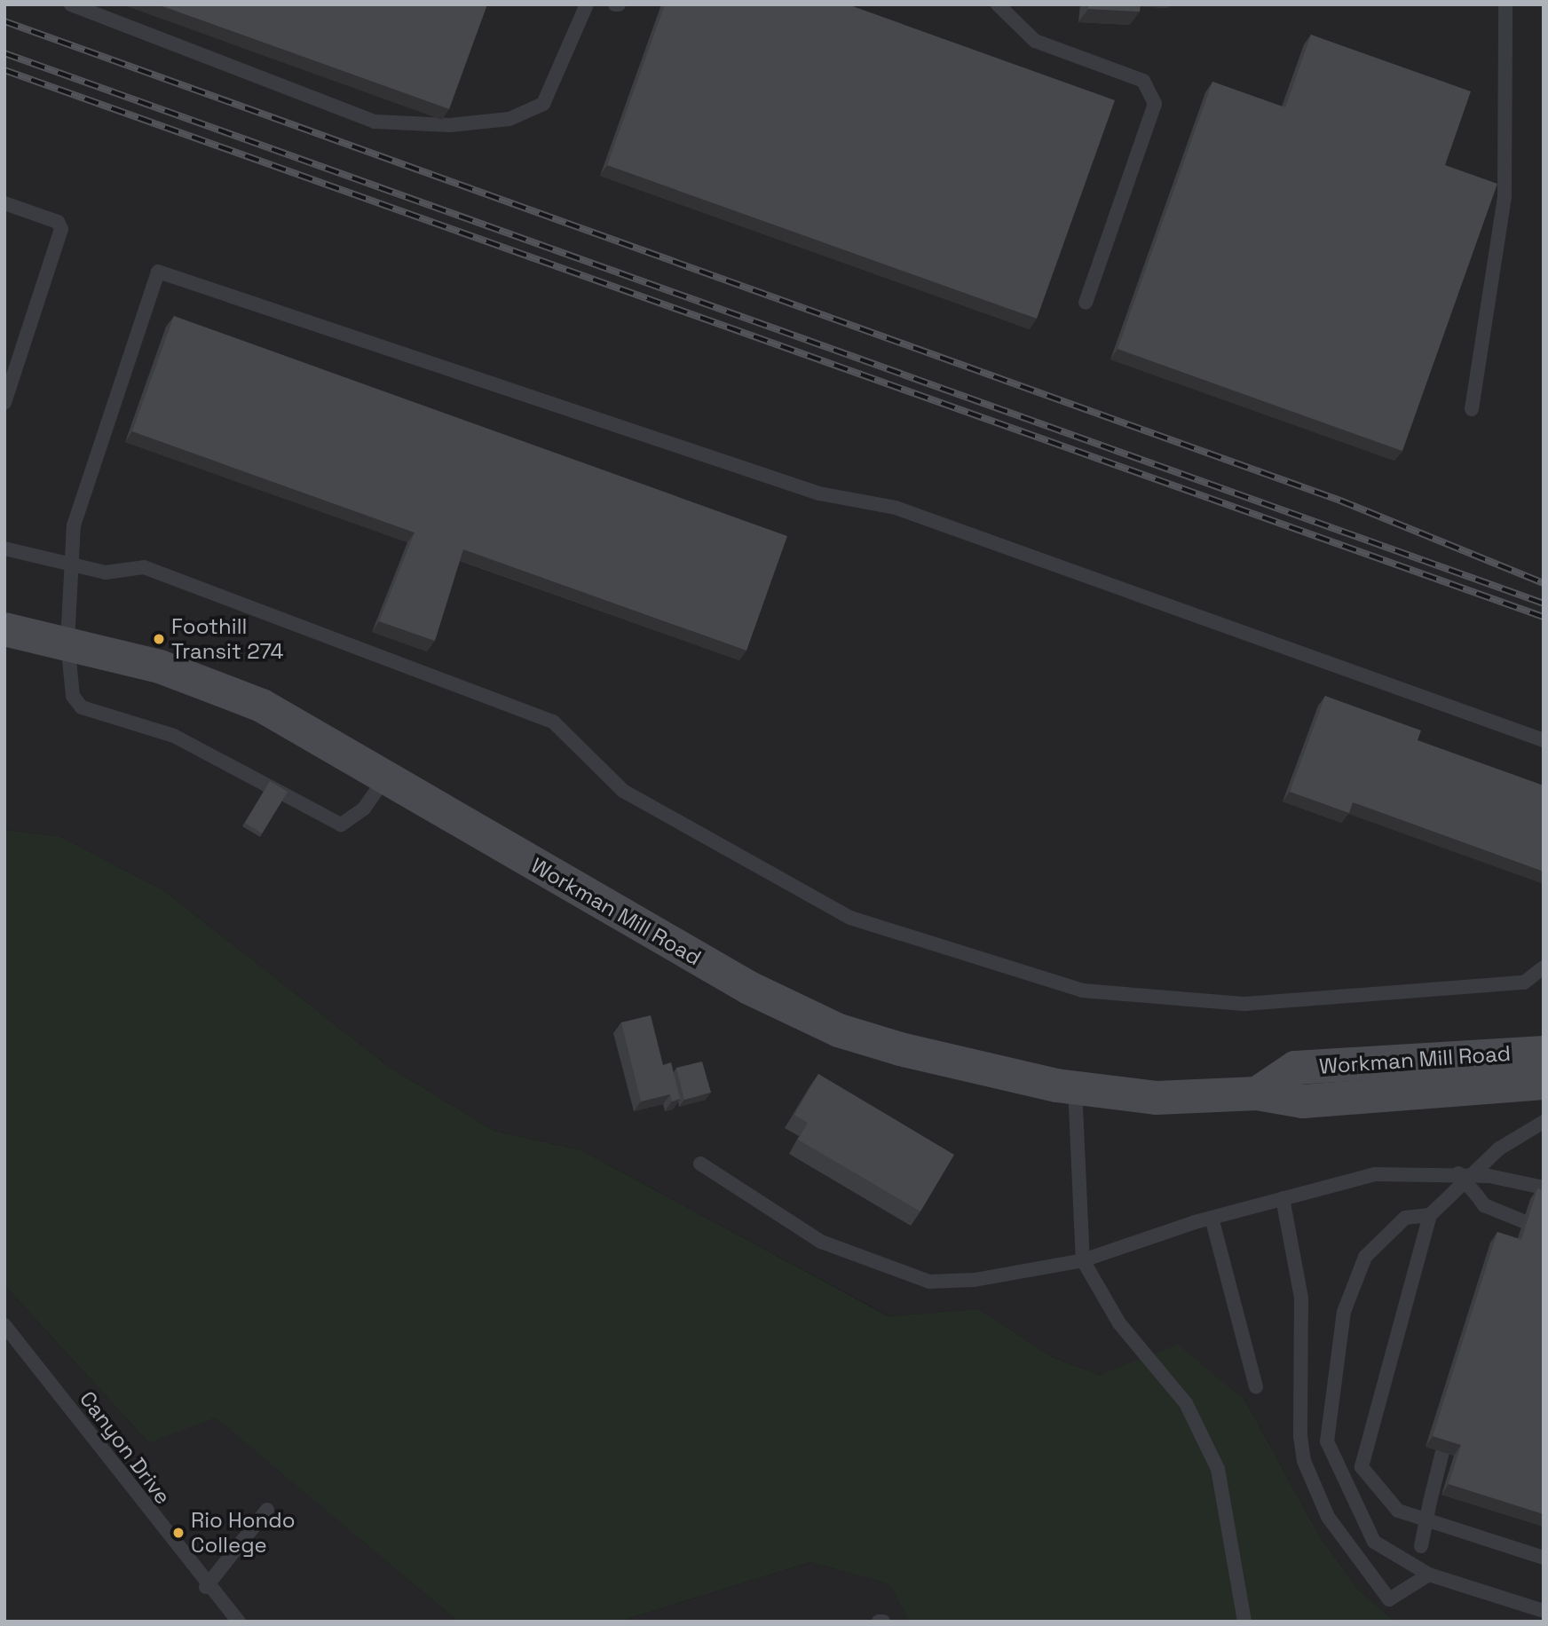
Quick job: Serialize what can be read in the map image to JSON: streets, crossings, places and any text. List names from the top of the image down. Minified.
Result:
{"streets":{"street":["Workman Mill Road"],"lane":["Canyon Drive"]},"places":["Foothill Transit 274","Rio Hondo College"]}
